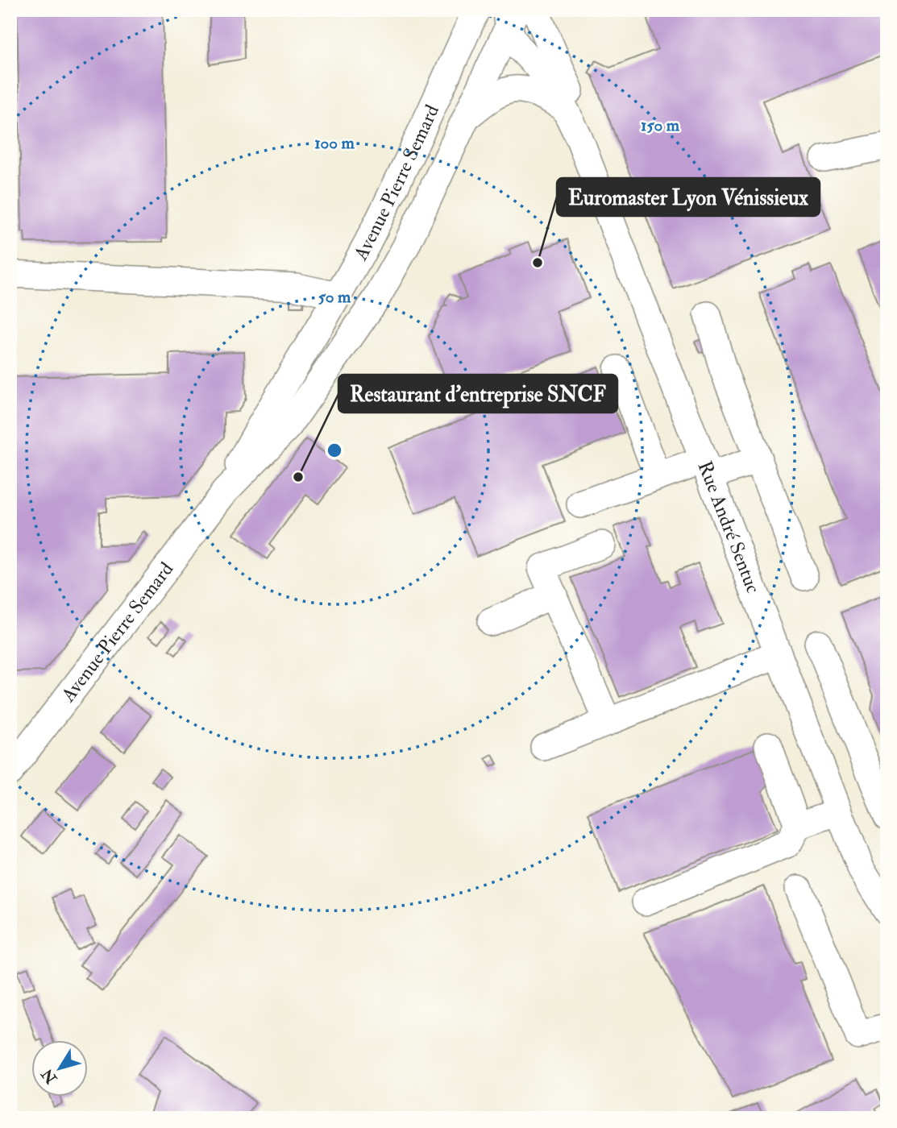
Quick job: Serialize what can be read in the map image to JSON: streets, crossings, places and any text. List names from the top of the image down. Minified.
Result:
{"streets":{"street":["Avenue Pierre Semard","Rue André Sentuc"]},"crossings":[["Avenue Pierre Semard","Rue André Sentuc"]],"places":["Euromaster Lyon Vénissieux","Restaurant d'entreprise SNCF"],"north":"bottom left","rings":["150 m","100 m","50 m"]}
